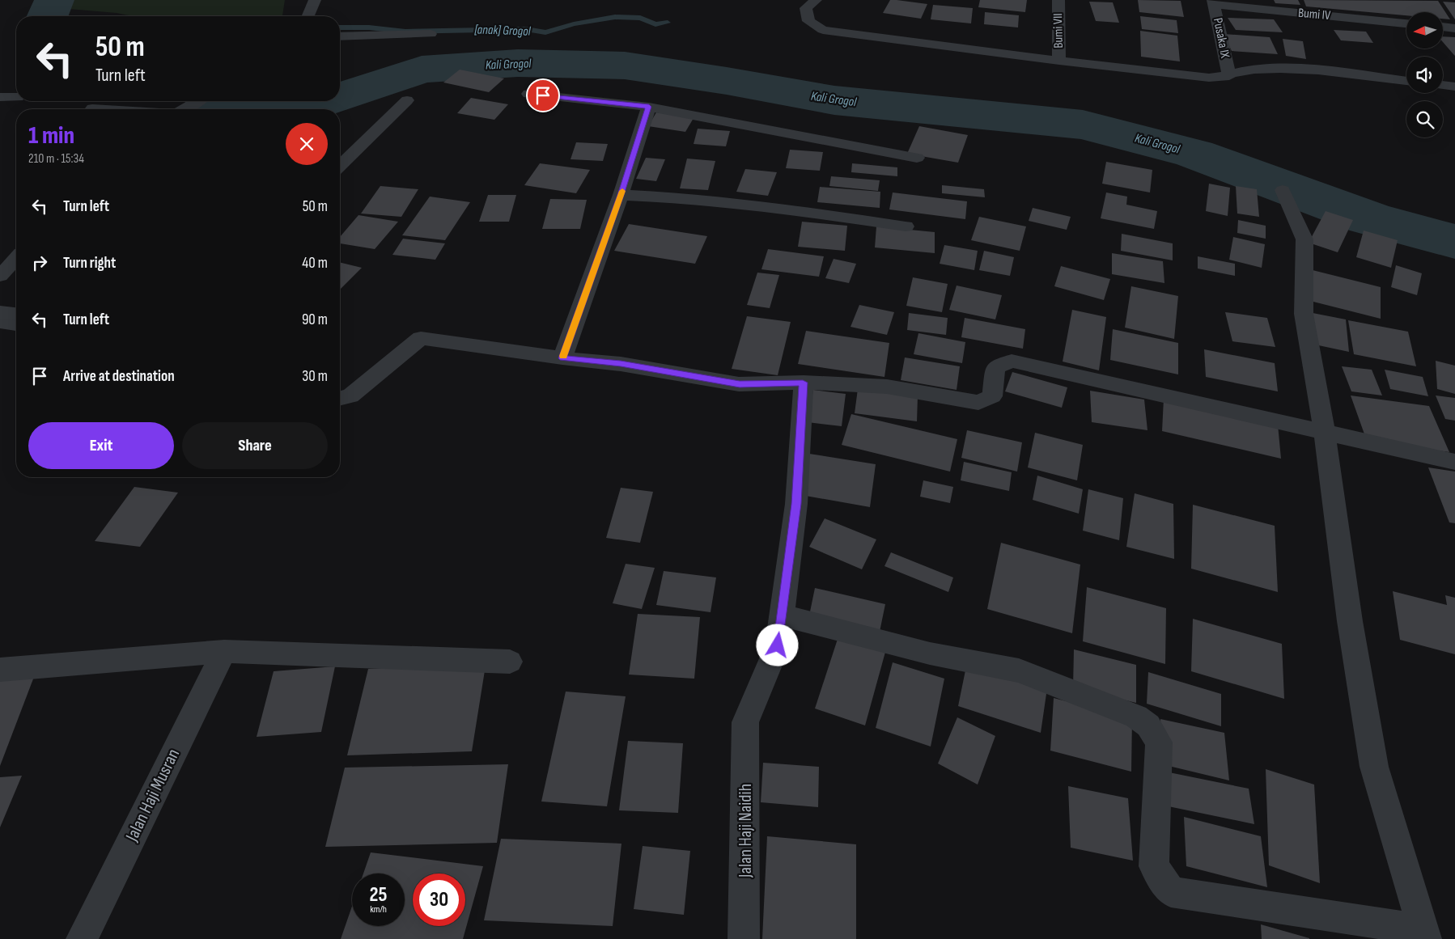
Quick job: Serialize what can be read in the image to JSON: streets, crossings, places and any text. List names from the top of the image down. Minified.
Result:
{"streets":{"street":["Bumi IV","Bumi VII","Pusaka IX","Jalan Haji Musran","Jalan Haji Naidih"]},"crossings":[["Bumi IV","Pusaka IX"]],"water":["[anak] Grogol","Kali Grogol"],"north":"left","page":{"turn":["50 m","Turn left"],"heading":["1 min","210 m · 15:34"],"list":[{"name":"Turn left","value":"50 m"},{"name":"Turn right","value":"40 m"},{"name":"Turn left","value":"90 m"},{"name":"Arrive at destination","value":"30 m"}],"buttons":["Exit","Share"],"speed":"25 km/h","limit":"30"}}
